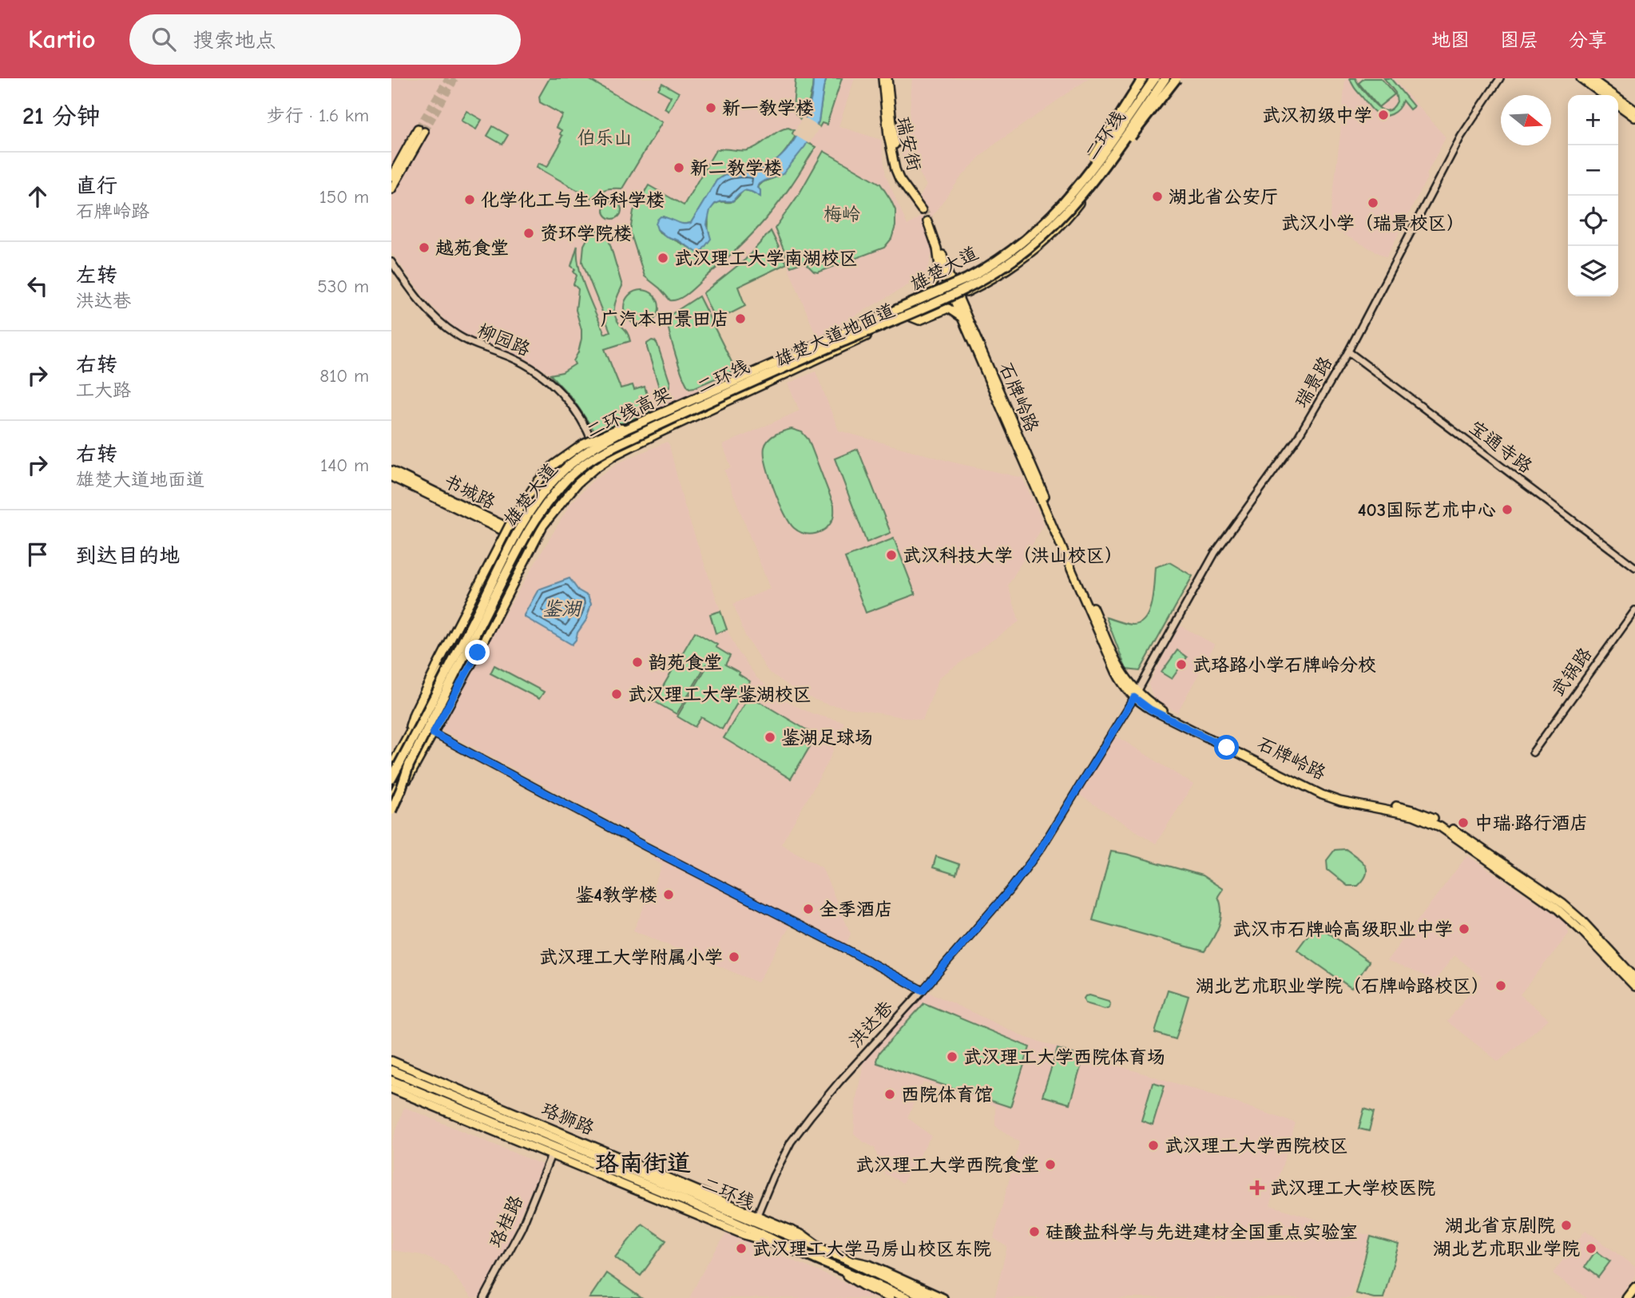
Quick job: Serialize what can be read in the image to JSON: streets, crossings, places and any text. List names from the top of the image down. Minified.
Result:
{"streets":{"highway":["二环线","二环线高架"],"main road":["瑞安街","雄楚大道","雄楚大道地面道","石牌岭路","书城路","珞狮路"],"street":["柳园路","瑞景路","宝通寺路","武锅路","洪达巷","珞桂路"]},"crossings":[["二环线","雄楚大道地面道"],["二环线","珞狮路"],["雄楚大道","柳园路"],["雄楚大道","石牌岭路"],["雄楚大道","二环线高架"],["雄楚大道","书城路"],["雄楚大道地面道","石牌岭路"],["雄楚大道地面道","书城路"],["瑞景路","石牌岭路"],["瑞景路","宝通寺路"],["瑞景路","洪达巷"],["石牌岭路","二环线高架"],["石牌岭路","洪达巷"],["洪达巷","珞狮路"]],"districts":["珞南街道"],"water":["鉴湖"],"parks":["伯乐山","梅岭"],"places":{"other":["新一教学楼","武汉初级中学","新二教学楼","湖北省公安厅","化学化工与生命科学楼","武汉小学（瑞景校区）","资环学院楼","越苑食堂","武汉理工大学南湖校区","广汽本田景田店","403国际艺术中心","武汉科技大学（洪山校区）","韵苑食堂","武珞路小学石牌岭分校","武汉理工大学鉴湖校区","鉴湖足球场","中瑞·路行酒店","鉴4教学楼","全季酒店","武汉市石牌岭高级职业中学","武汉理工大学附属小学","湖北艺术职业学院（石牌岭路校区）","武汉理工大学西院体育场","西院体育馆","武汉理工大学西院校区","武汉理工大学西院食堂","湖北省京剧院","硅酸盐科学与先进建材全国重点实验室","武汉理工大学马房山校区东院","湖北艺术职业学院"],"health":["武汉理工大学校医院"]},"north":"right","page":{"header":"Kartio","search":"搜索地点","nav":["地图","图层","分享"],"heading":["21 分钟","步行 · 1.6 km"],"map_buttons":["+","−"],"list":[["直行","石牌岭路","150 m"],["左转","洪达巷","530 m"],["右转","工大路","810 m"],["右转","雄楚大道地面道","140 m"],"到达目的地"]}}
